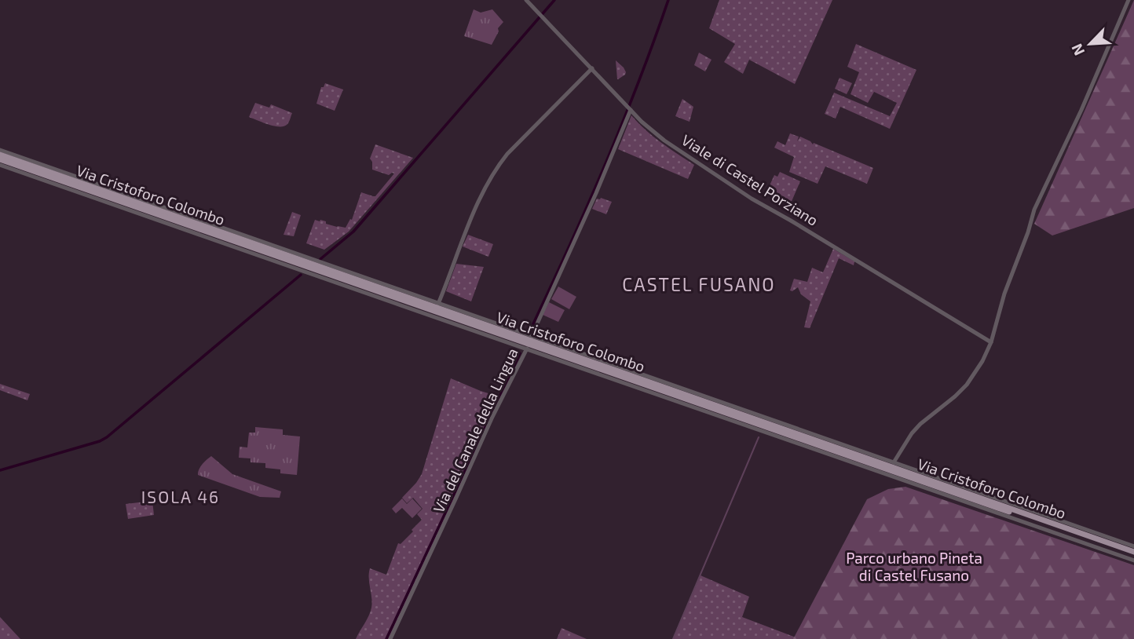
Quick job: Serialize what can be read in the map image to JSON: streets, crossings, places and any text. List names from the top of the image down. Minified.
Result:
{"streets":{"main road":["Via Cristoforo Colombo"],"street":["Viale di Castel Porziano","Via del Canale della Lingua"]},"crossings":[["Viale di Castel Porziano","Via del Canale della Lingua"],["Via Cristoforo Colombo","Via del Canale della Lingua"]],"districts":["CASTEL FUSANO","ISOLA 46"],"parks":["Parco urbano Pineta di Castel Fusano"],"north":"bottom left"}
